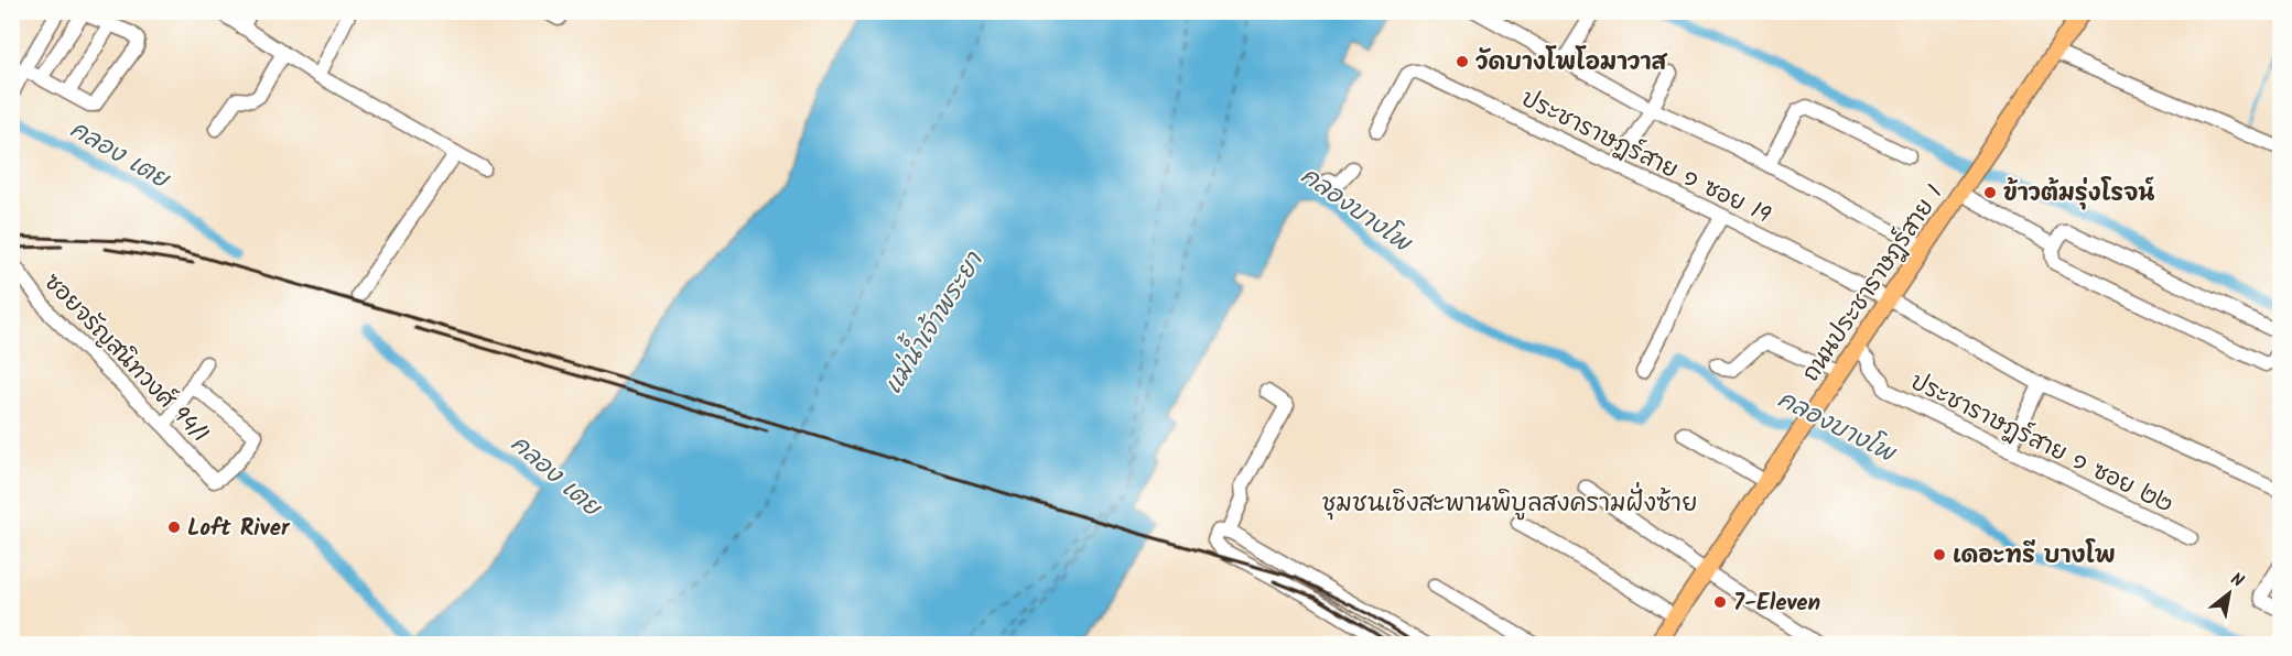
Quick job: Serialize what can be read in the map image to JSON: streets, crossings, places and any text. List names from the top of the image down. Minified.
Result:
{"streets":{"main road":["ถนนประชาราษฎร์สาย 1"],"street":["ประชาราษฎร์สาย ๑ ซอย 19","ซอยจรัญสนิทวงศ์ 94/1","ประชาราษฎร์สาย ๑ ซอย ๒๒"]},"crossings":[["ประชาราษฎร์สาย ๑ ซอย 19","ถนนประชาราษฎร์สาย 1"],["ถนนประชาราษฎร์สาย 1","ประชาราษฎร์สาย ๑ ซอย ๒๒"]],"districts":["ชุมชนเชิงสะพานพิบูลสงครามฝั่งซ้าย"],"water":["คลอง เตย","คลองบางโพ","แม่น้ำเจ้าพระยา"],"places":["วัดบางโพโอมาวาส","ข้าวต้มรุ่งโรจน์","Loft River","เดอะทรี บางโพ","7-Eleven"],"north":"top right"}
